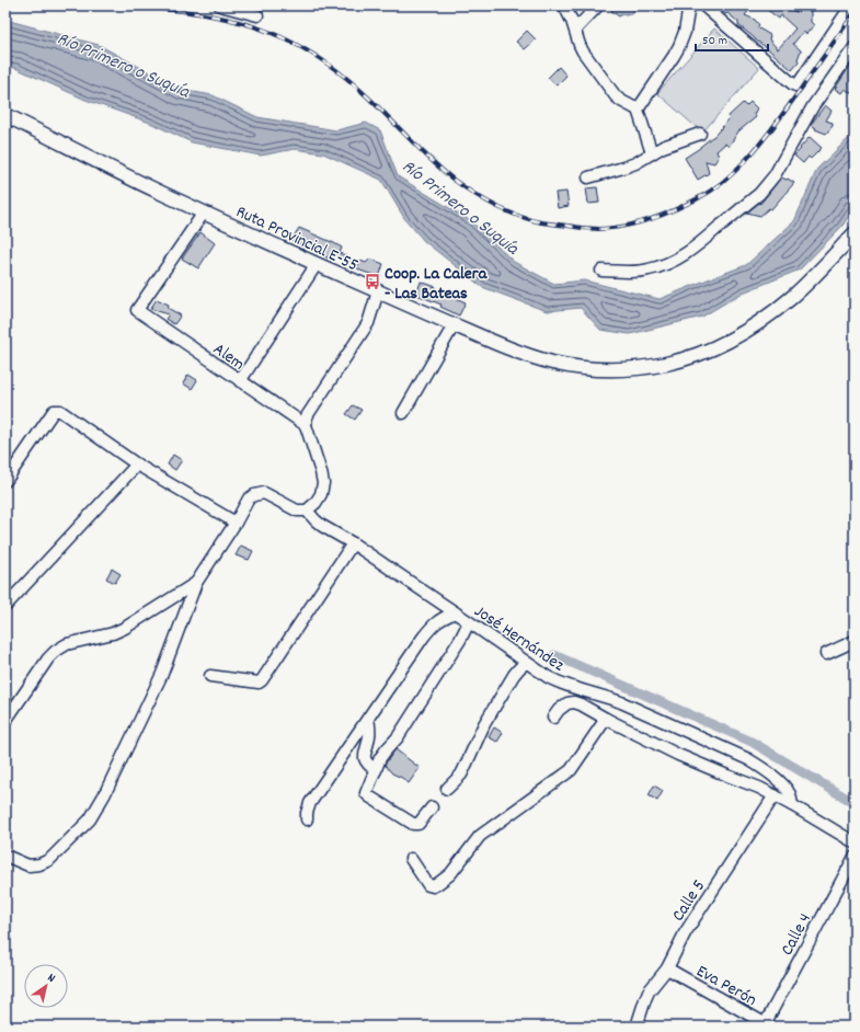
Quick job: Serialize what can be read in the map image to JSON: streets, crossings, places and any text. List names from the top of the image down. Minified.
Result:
{"streets":{"main road":["Ruta Provincial E-55"],"street":["Alem","José Hernández","Calle 5","Calle 4","Eva Perón"]},"crossings":[["Ruta Provincial E-55","Alem"],["Calle 5","Eva Perón"],["Calle 4","Eva Perón"]],"water":["Río Primero o Suquía"],"places":{"bus stop":["Coop. La Calera - Las Bateas"]},"scale_bar":"50 m","north":"top right"}
